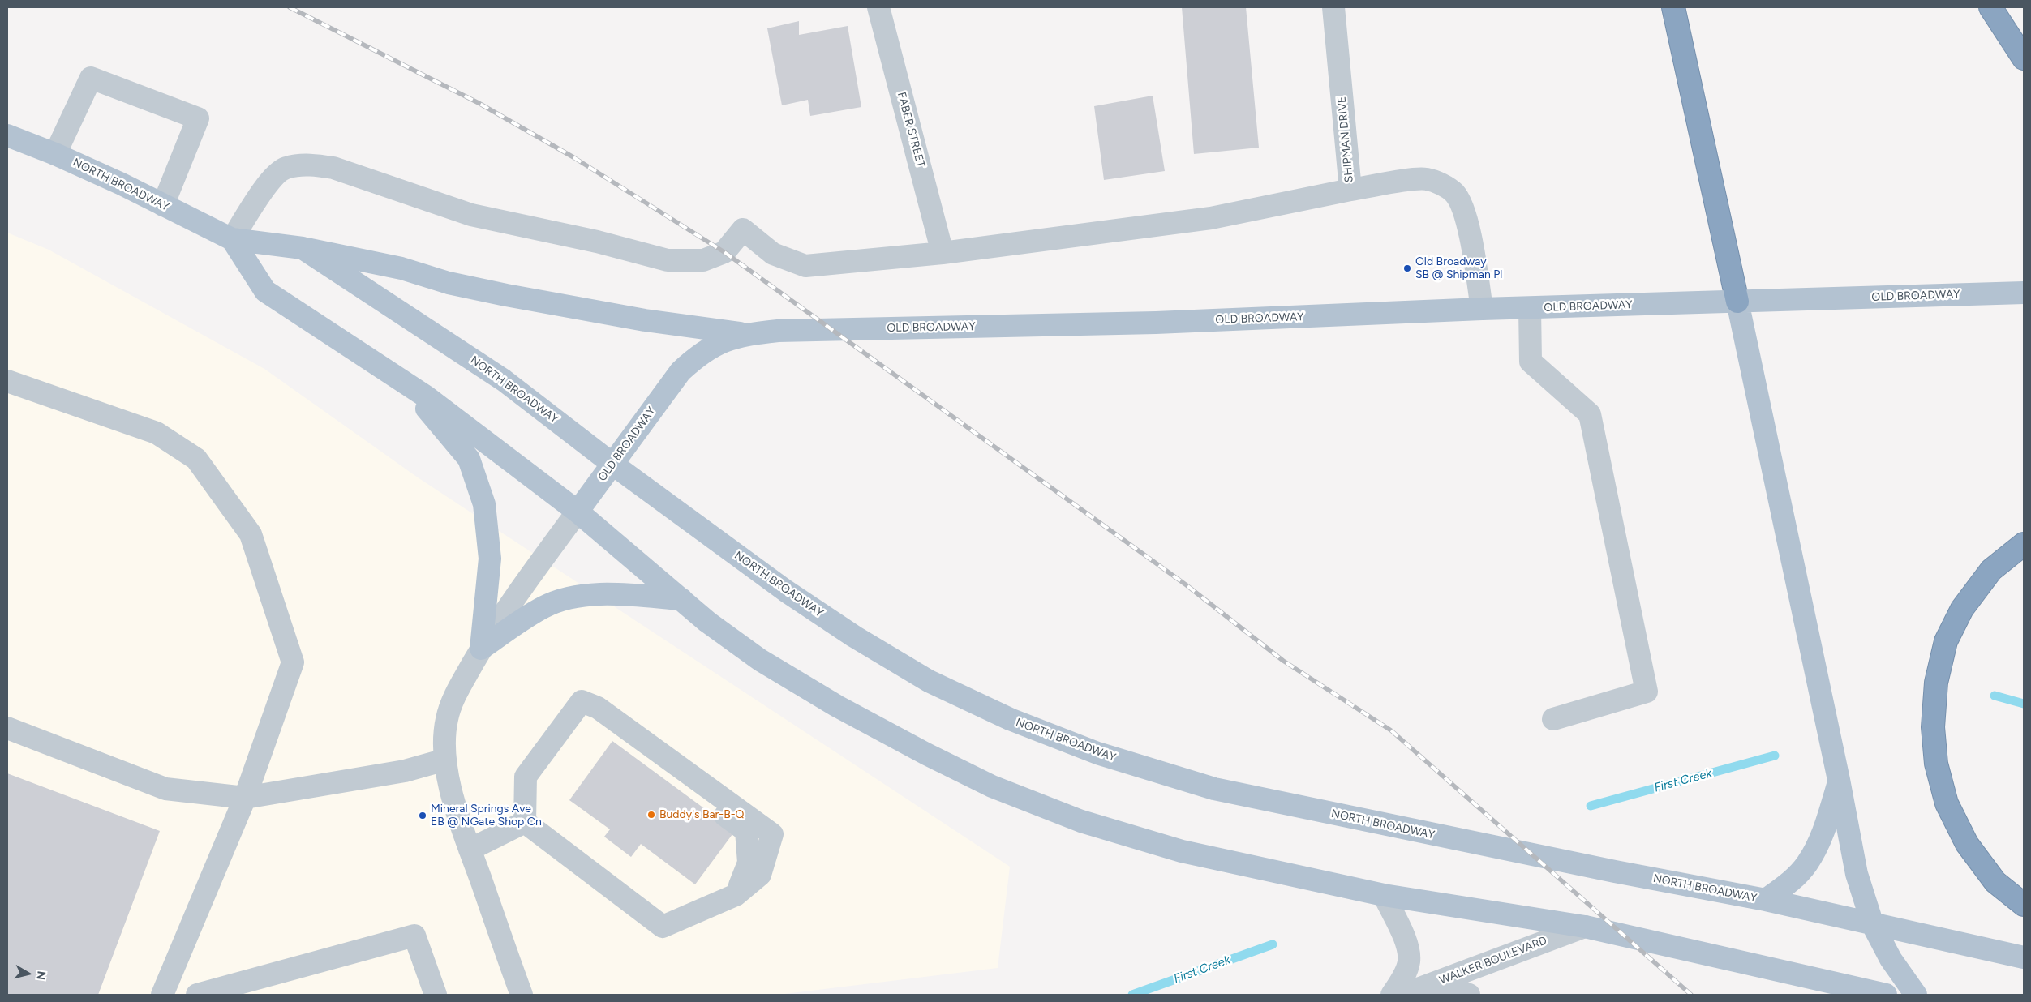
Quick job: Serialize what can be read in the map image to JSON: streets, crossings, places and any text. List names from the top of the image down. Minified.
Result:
{"streets":{"main road":["NORTH BROADWAY","OLD BROADWAY"],"street":["FABER STREET","SHIPMAN DRIVE","WALKER BOULEVARD"]},"crossings":[["SHIPMAN DRIVE","OLD BROADWAY"],["NORTH BROADWAY","OLD BROADWAY"]],"water":["First Creek"],"places":["Old Broadway SB @ Shipman Pl","Buddy's Bar-B-Q","Mineral Springs Ave EB @ NGate Shop Cn"],"north":"right"}
